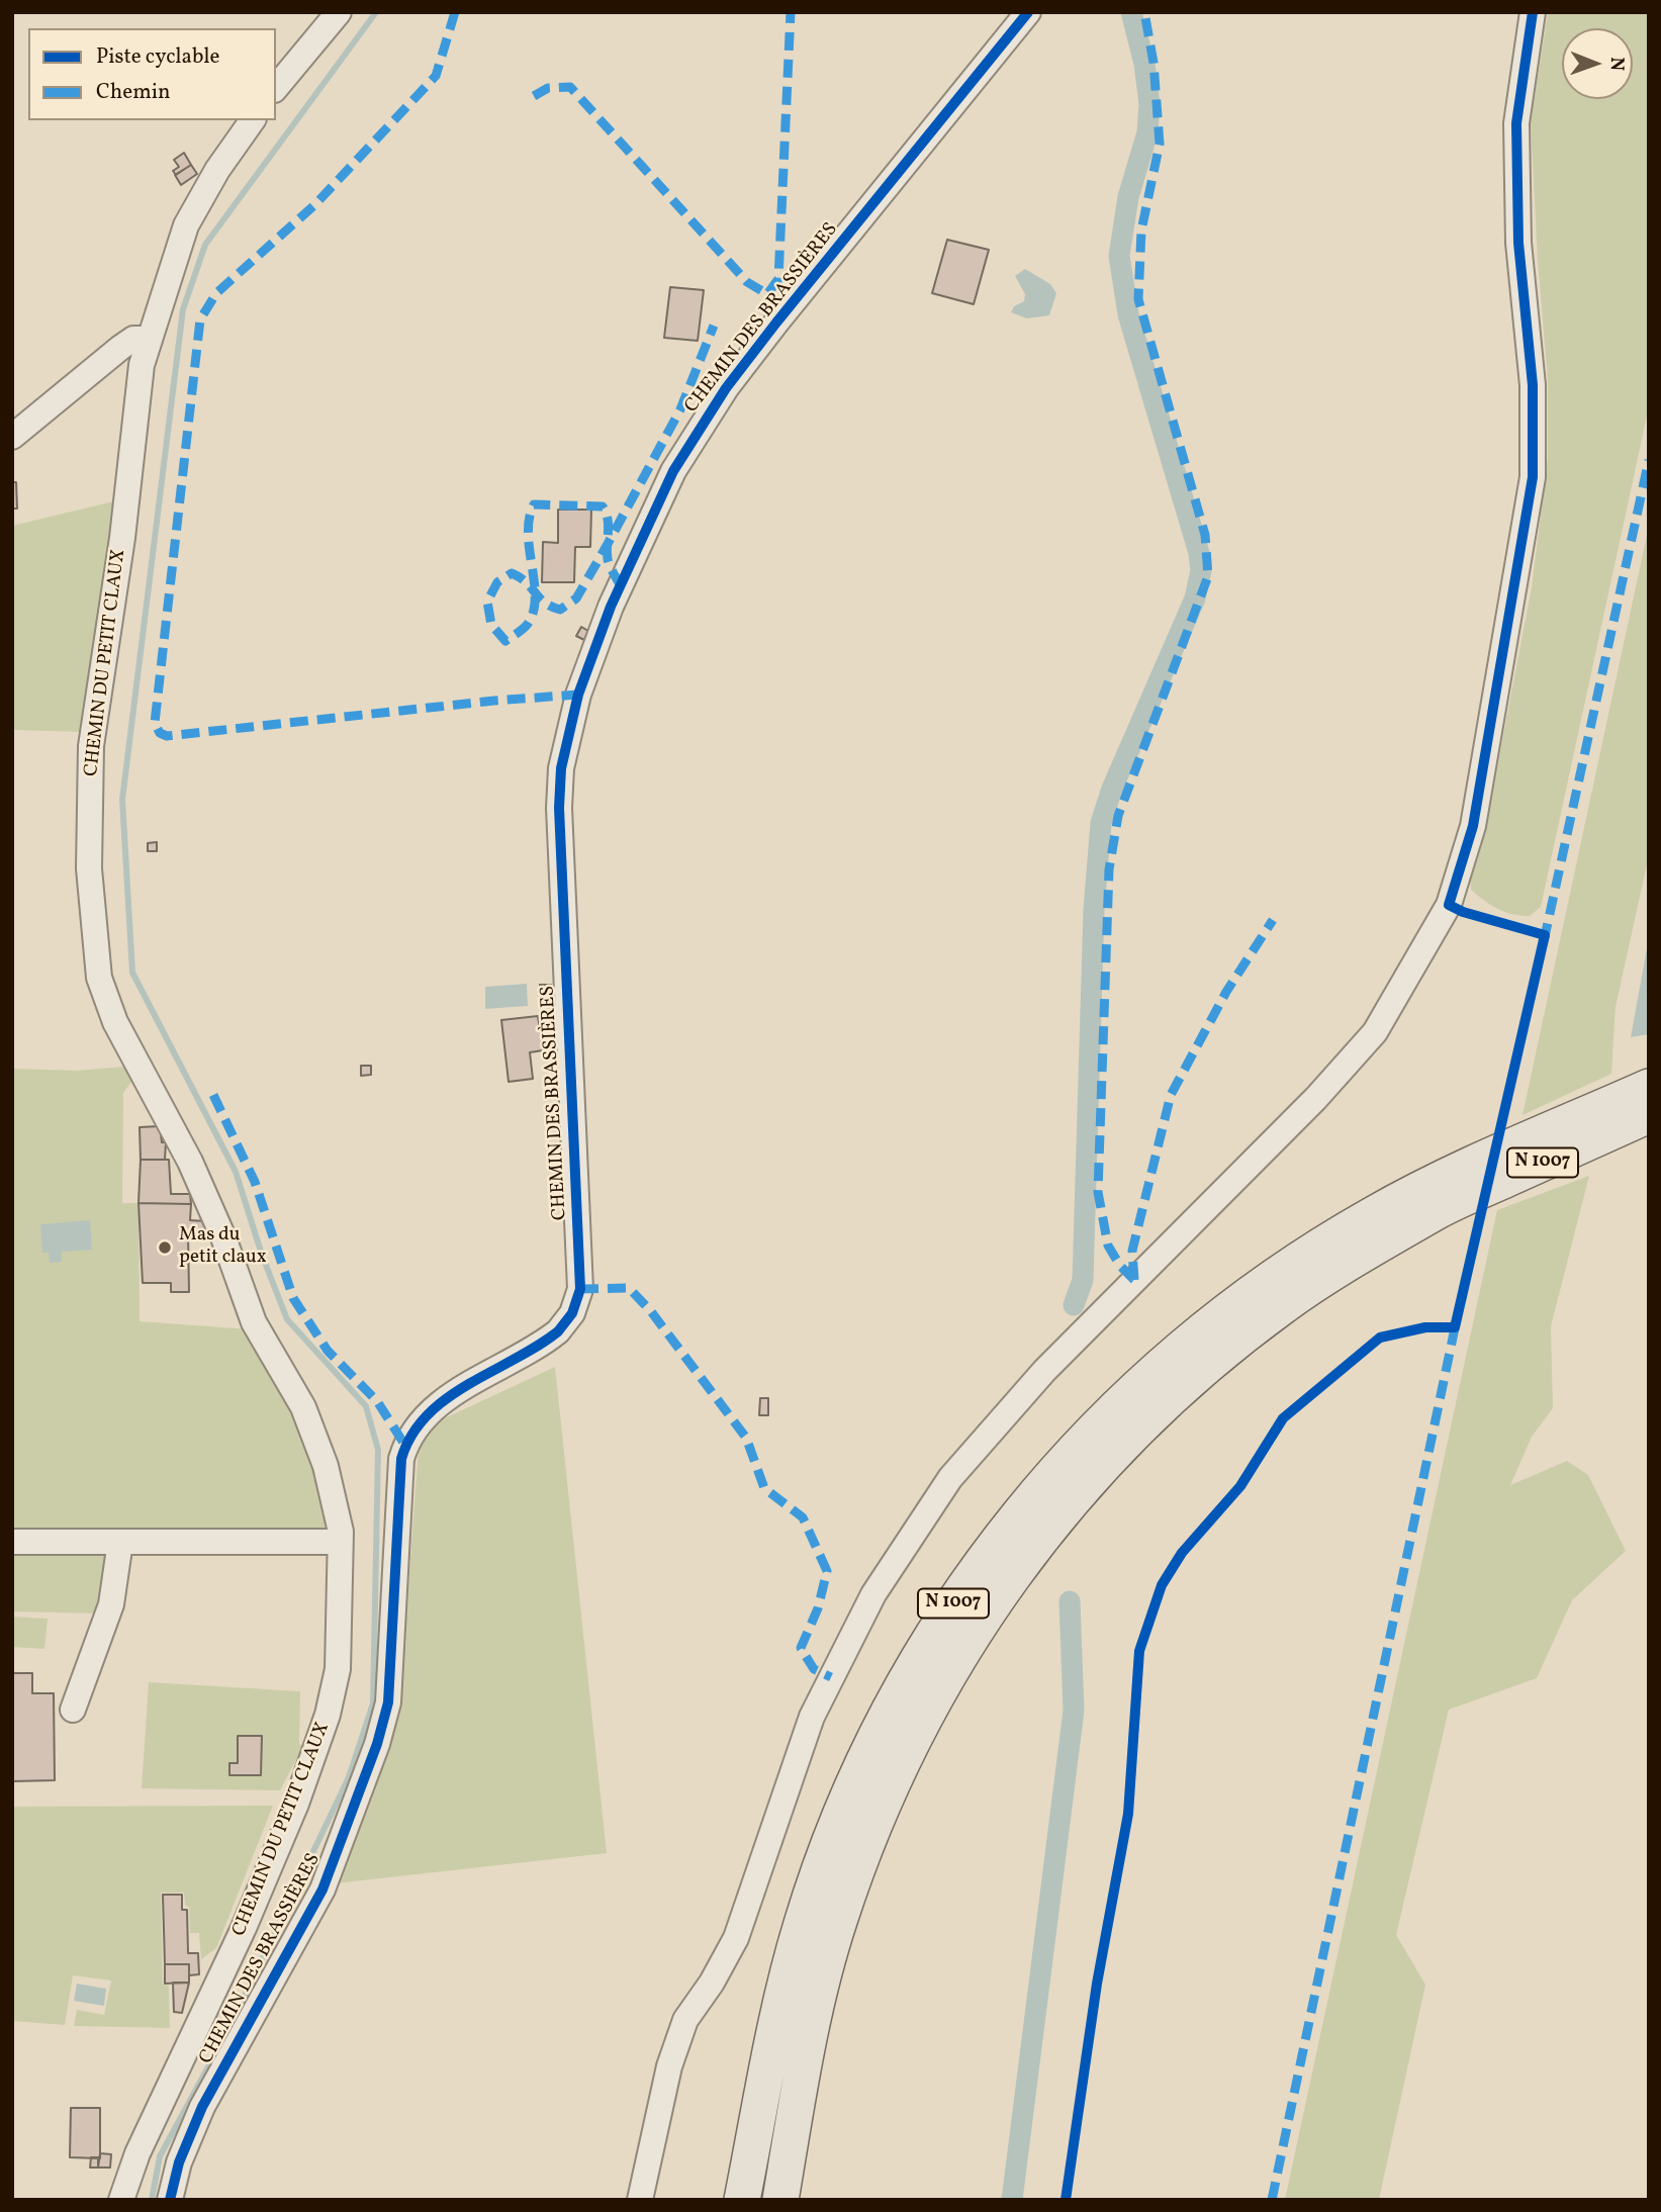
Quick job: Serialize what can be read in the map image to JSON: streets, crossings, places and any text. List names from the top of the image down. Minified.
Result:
{"streets":{"highway":["N 1007"],"street":["CHEMIN DES BRASSIÈRES","CHEMIN DU PETIT CLAUX"]},"places":["Mas du petit claux"],"legend":["Piste cyclable","Chemin"],"north":"right"}
